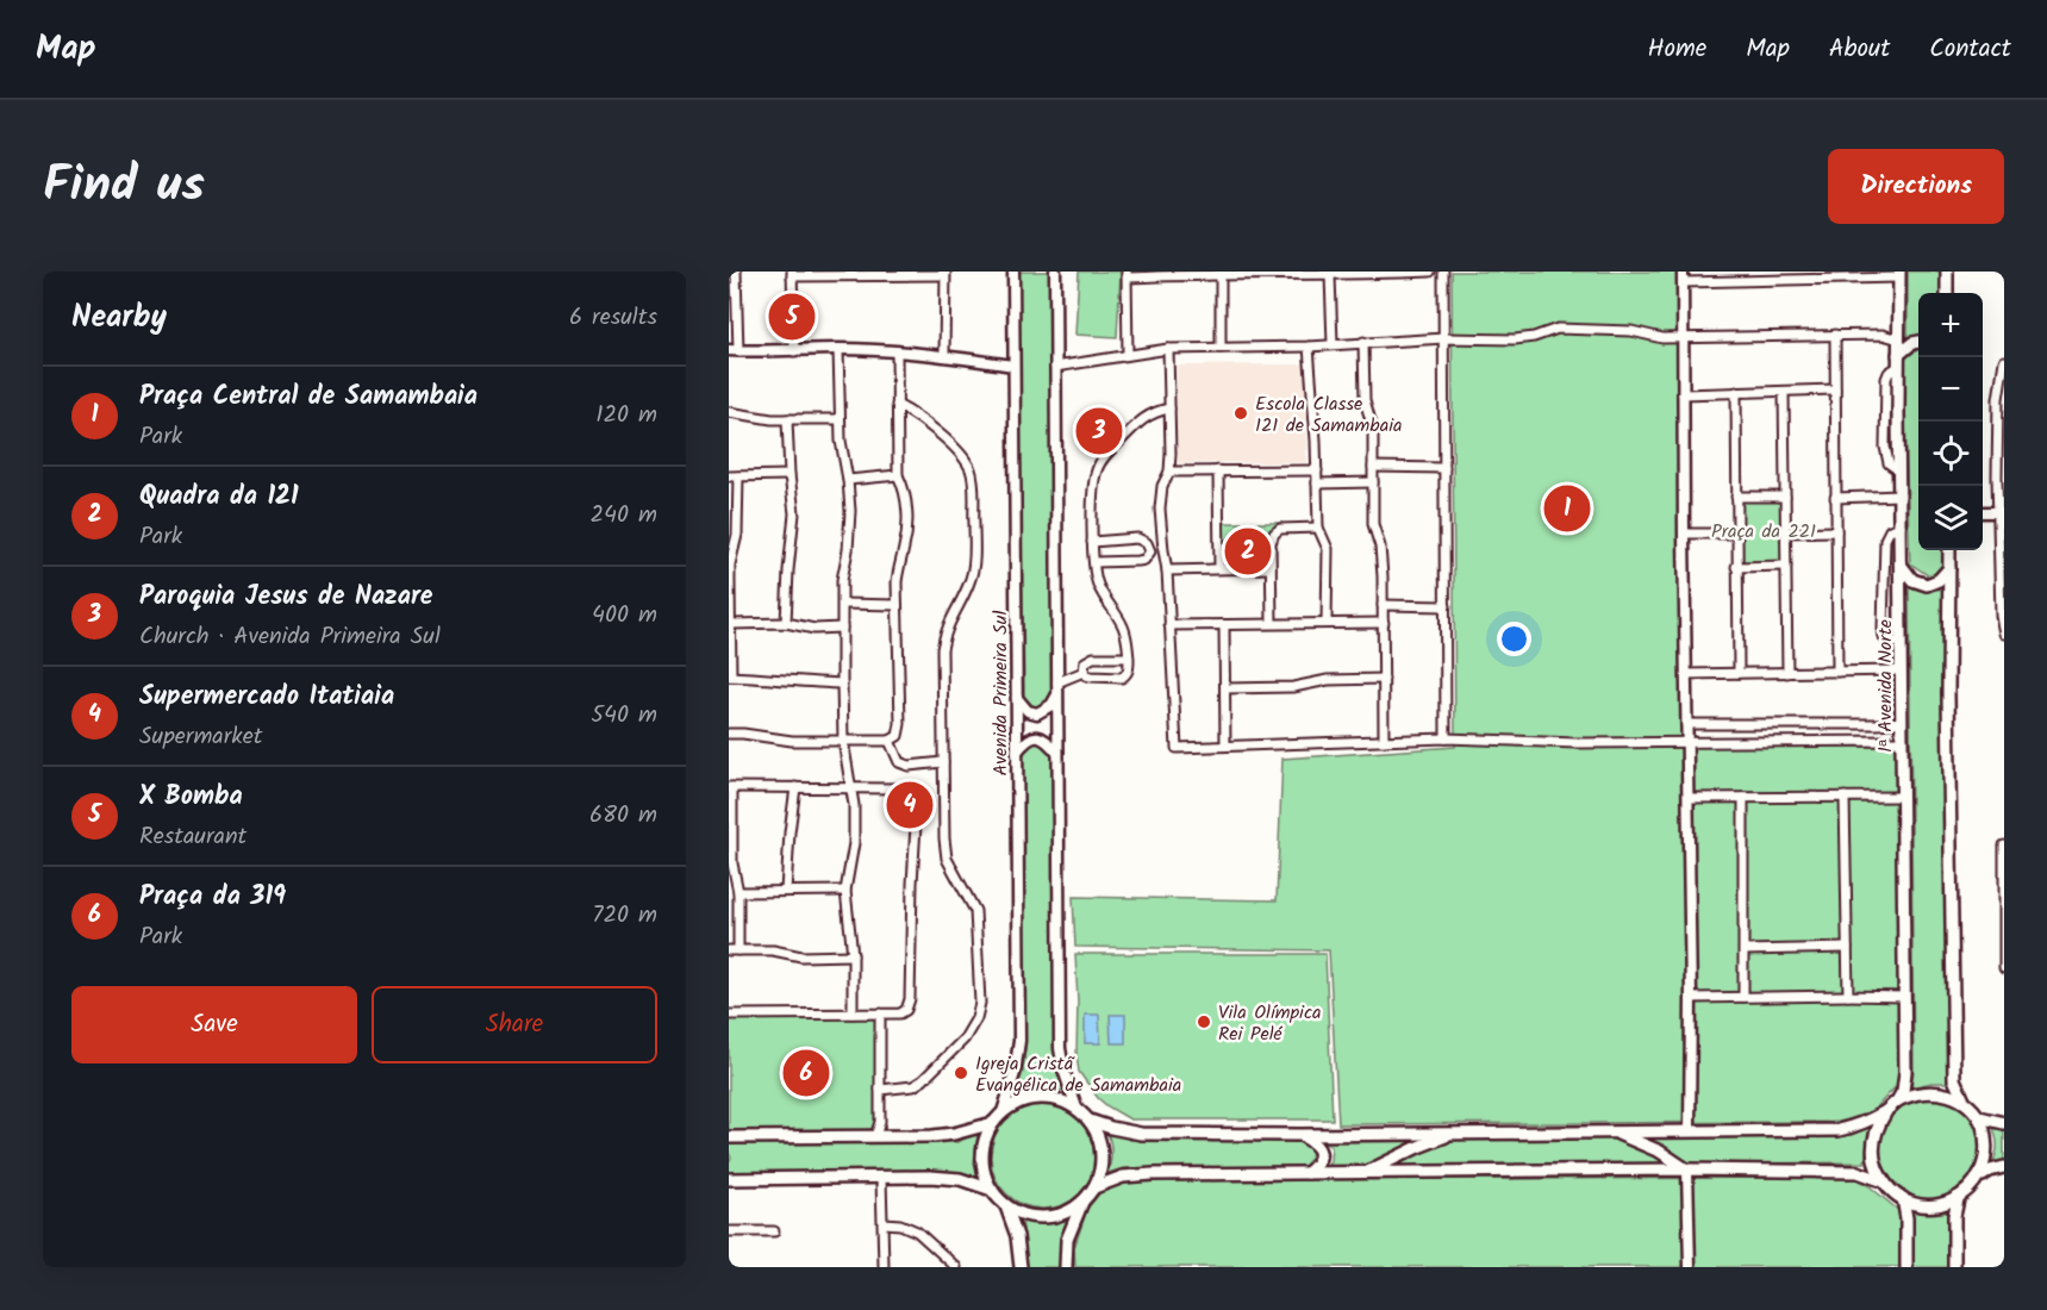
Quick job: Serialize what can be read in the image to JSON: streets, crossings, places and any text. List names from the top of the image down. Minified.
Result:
{"streets":{"main road":["1ᵃ Avenida Norte"],"street":["Avenida Primeira Sul"]},"parks":["Praça da 221"],"places":["Escola Classe 121 de Samambaia","Vila Olímpica Rei Pelé","Igreja Cristã Evangélica de Samambaia"],"page":{"header":"Map","nav":["Home","Map","About","Contact"],"title":"Find us","buttons":["Directions",["Save","Share"]],"heading":["Nearby","6 results"],"pins":["5","3","1","2","4","6"],"map_buttons":["+","−"],"list":[{"mark":"1","name":"Praça Central de Samambaia","note":"Park","value":"120 m"},{"mark":"2","name":"Quadra da 121","note":"Park","value":"240 m"},{"mark":"3","name":"Paroquia Jesus de Nazare","note":"Church · Avenida Primeira Sul","value":"400 m"},{"mark":"4","name":"Supermercado Itatiaia","note":"Supermarket","value":"540 m"},{"mark":"5","name":"X Bomba","note":"Restaurant","value":"680 m"},{"mark":"6","name":"Praça da 319","note":"Park","value":"720 m"}]}}
